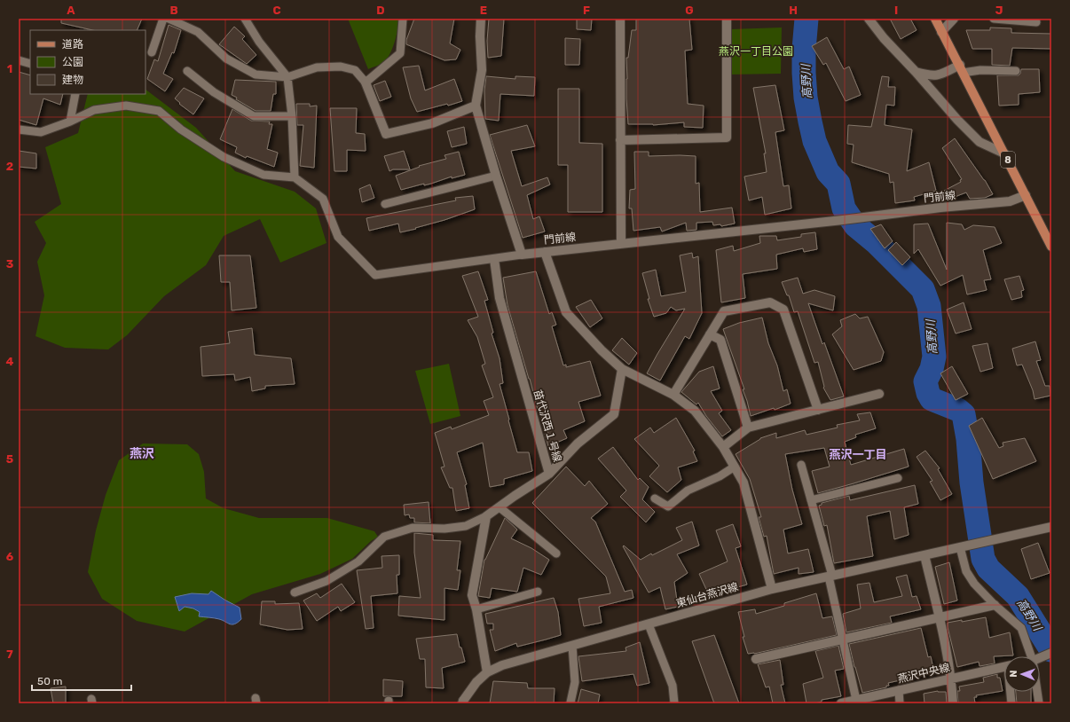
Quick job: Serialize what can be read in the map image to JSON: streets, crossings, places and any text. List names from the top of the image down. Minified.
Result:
{"streets":{"main road":["8"],"street":["門前線","苗代沢西１号線","東仙台燕沢線","燕沢中央線"]},"crossings":[["8","門前線"]],"districts":["燕沢","燕沢一丁目"],"water":["高野川"],"parks":["燕沢一丁目公園"],"legend":["道路","公園","建物"],"scale_bar":"50 m","north":"left","grid":{"columns":["A","B","C","D","E","F","G","H","I","J"],"rows":["1","2","3","4","5","6","7"]}}
